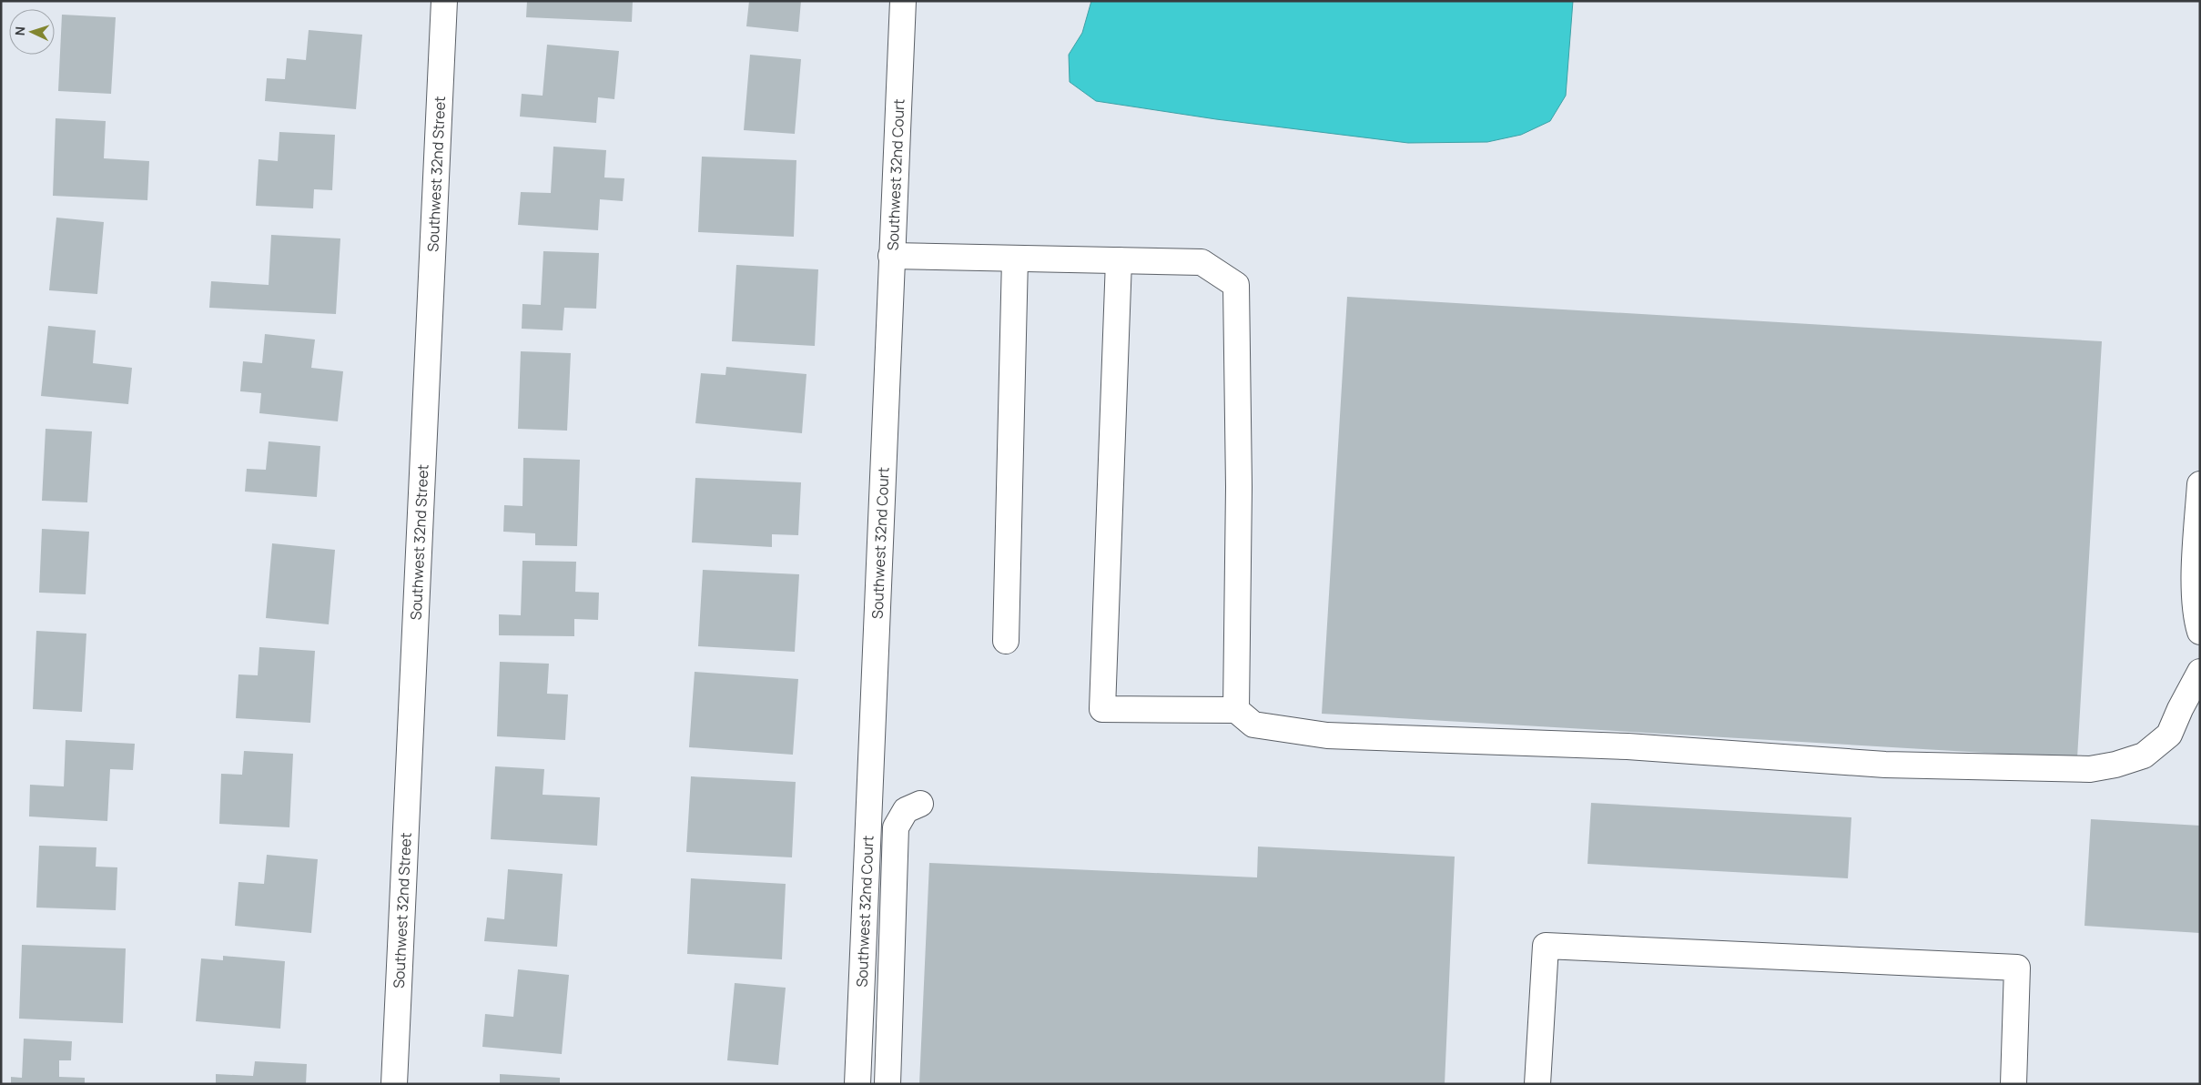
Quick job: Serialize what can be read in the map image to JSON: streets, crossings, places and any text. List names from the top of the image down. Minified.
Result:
{"streets":{"street":["Southwest 32nd Street","Southwest 32nd Court"]},"north":"left"}
